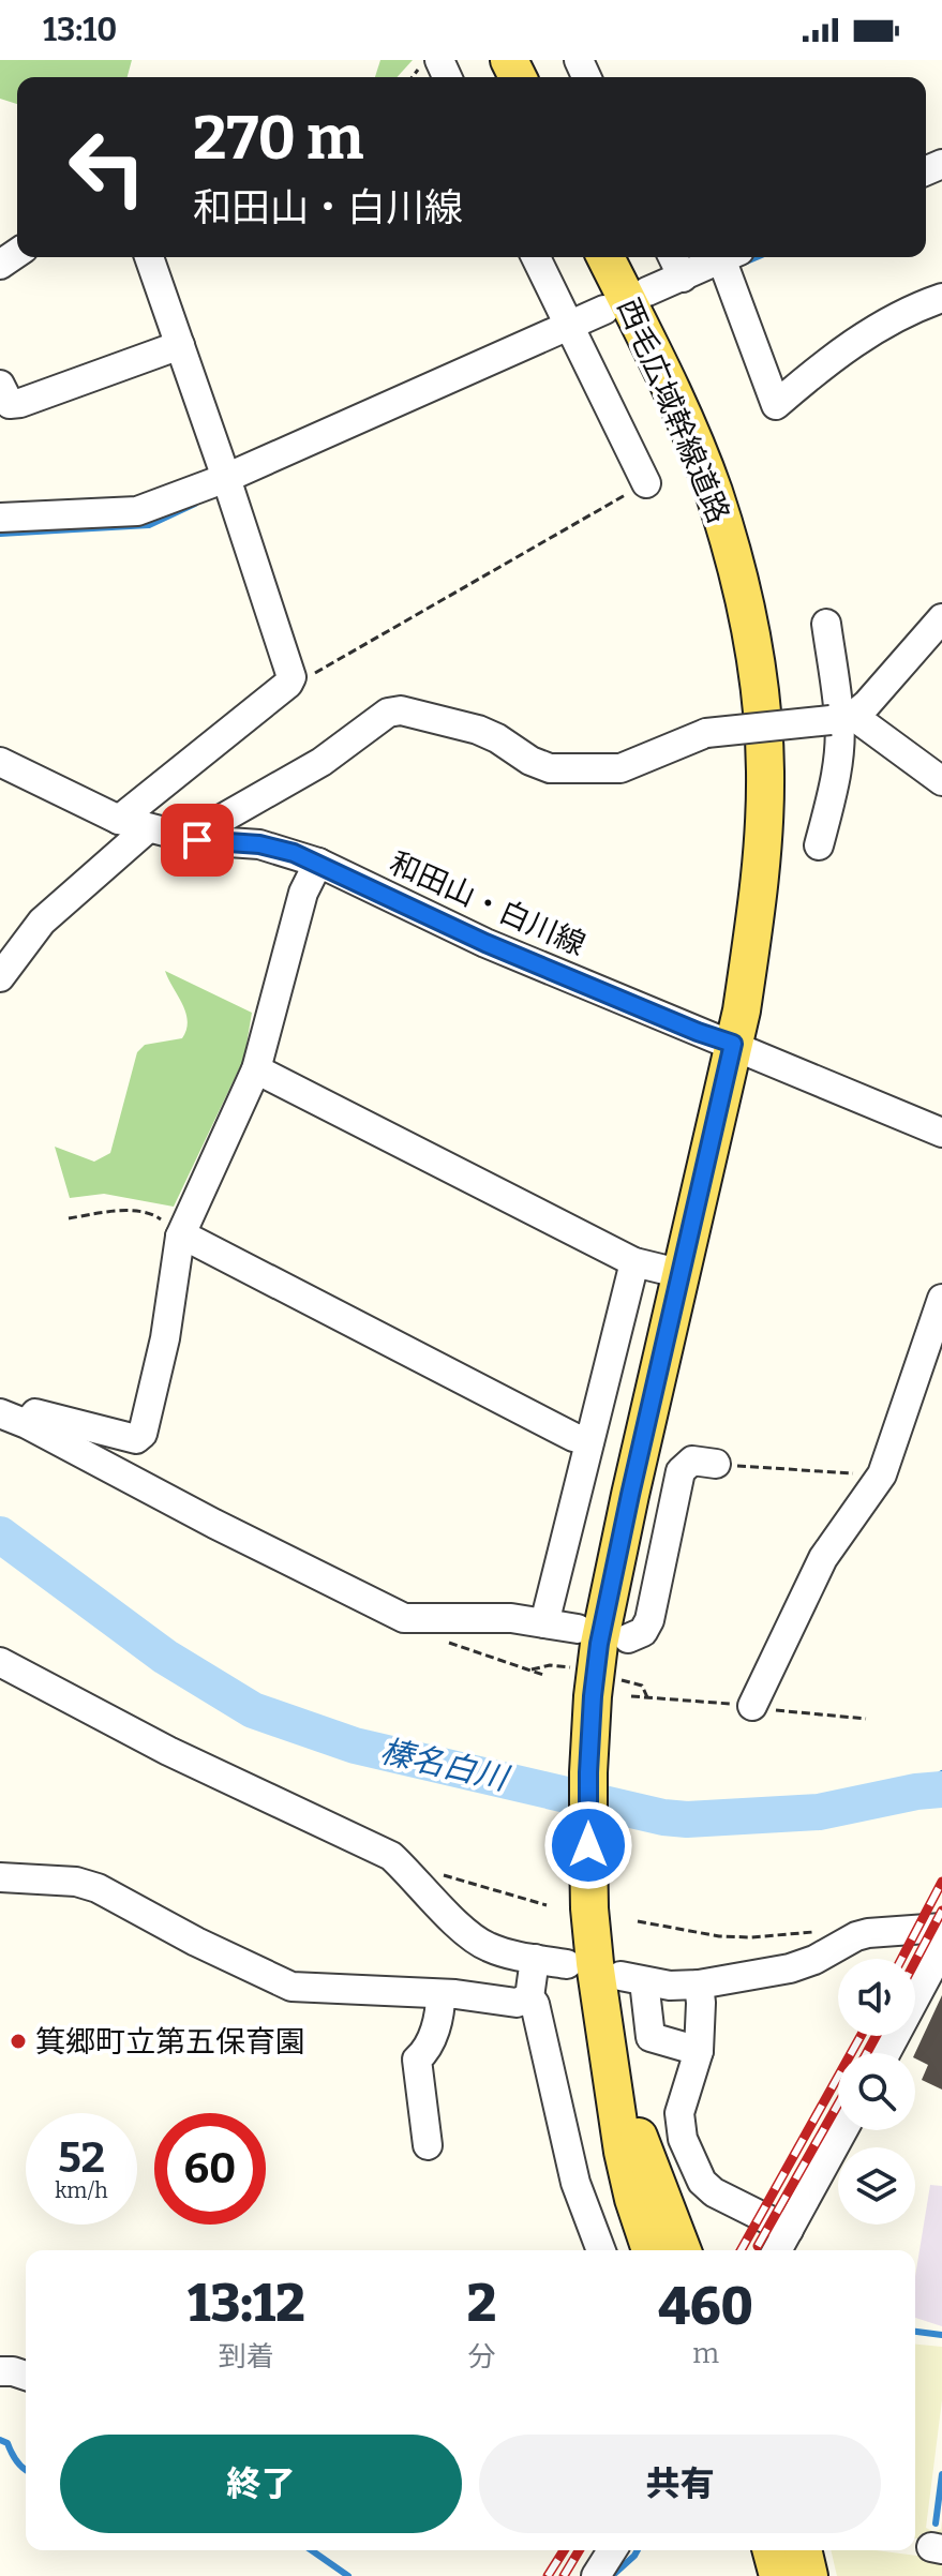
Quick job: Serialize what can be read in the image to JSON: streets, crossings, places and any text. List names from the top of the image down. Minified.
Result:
{"streets":{"main road":["西毛広域幹線道路"],"street":["和田山・白川線"]},"crossings":[["西毛広域幹線道路","和田山・白川線"]],"water":["榛名白川"],"places":["箕郷町立第五保育園"],"page":{"status":"13:10","turn":["270 m","和田山・白川線"],"speed":"52 km/h","limit":"60","eta":["13:12","到着","2","分","460","m"],"buttons":["終了","共有"]}}
